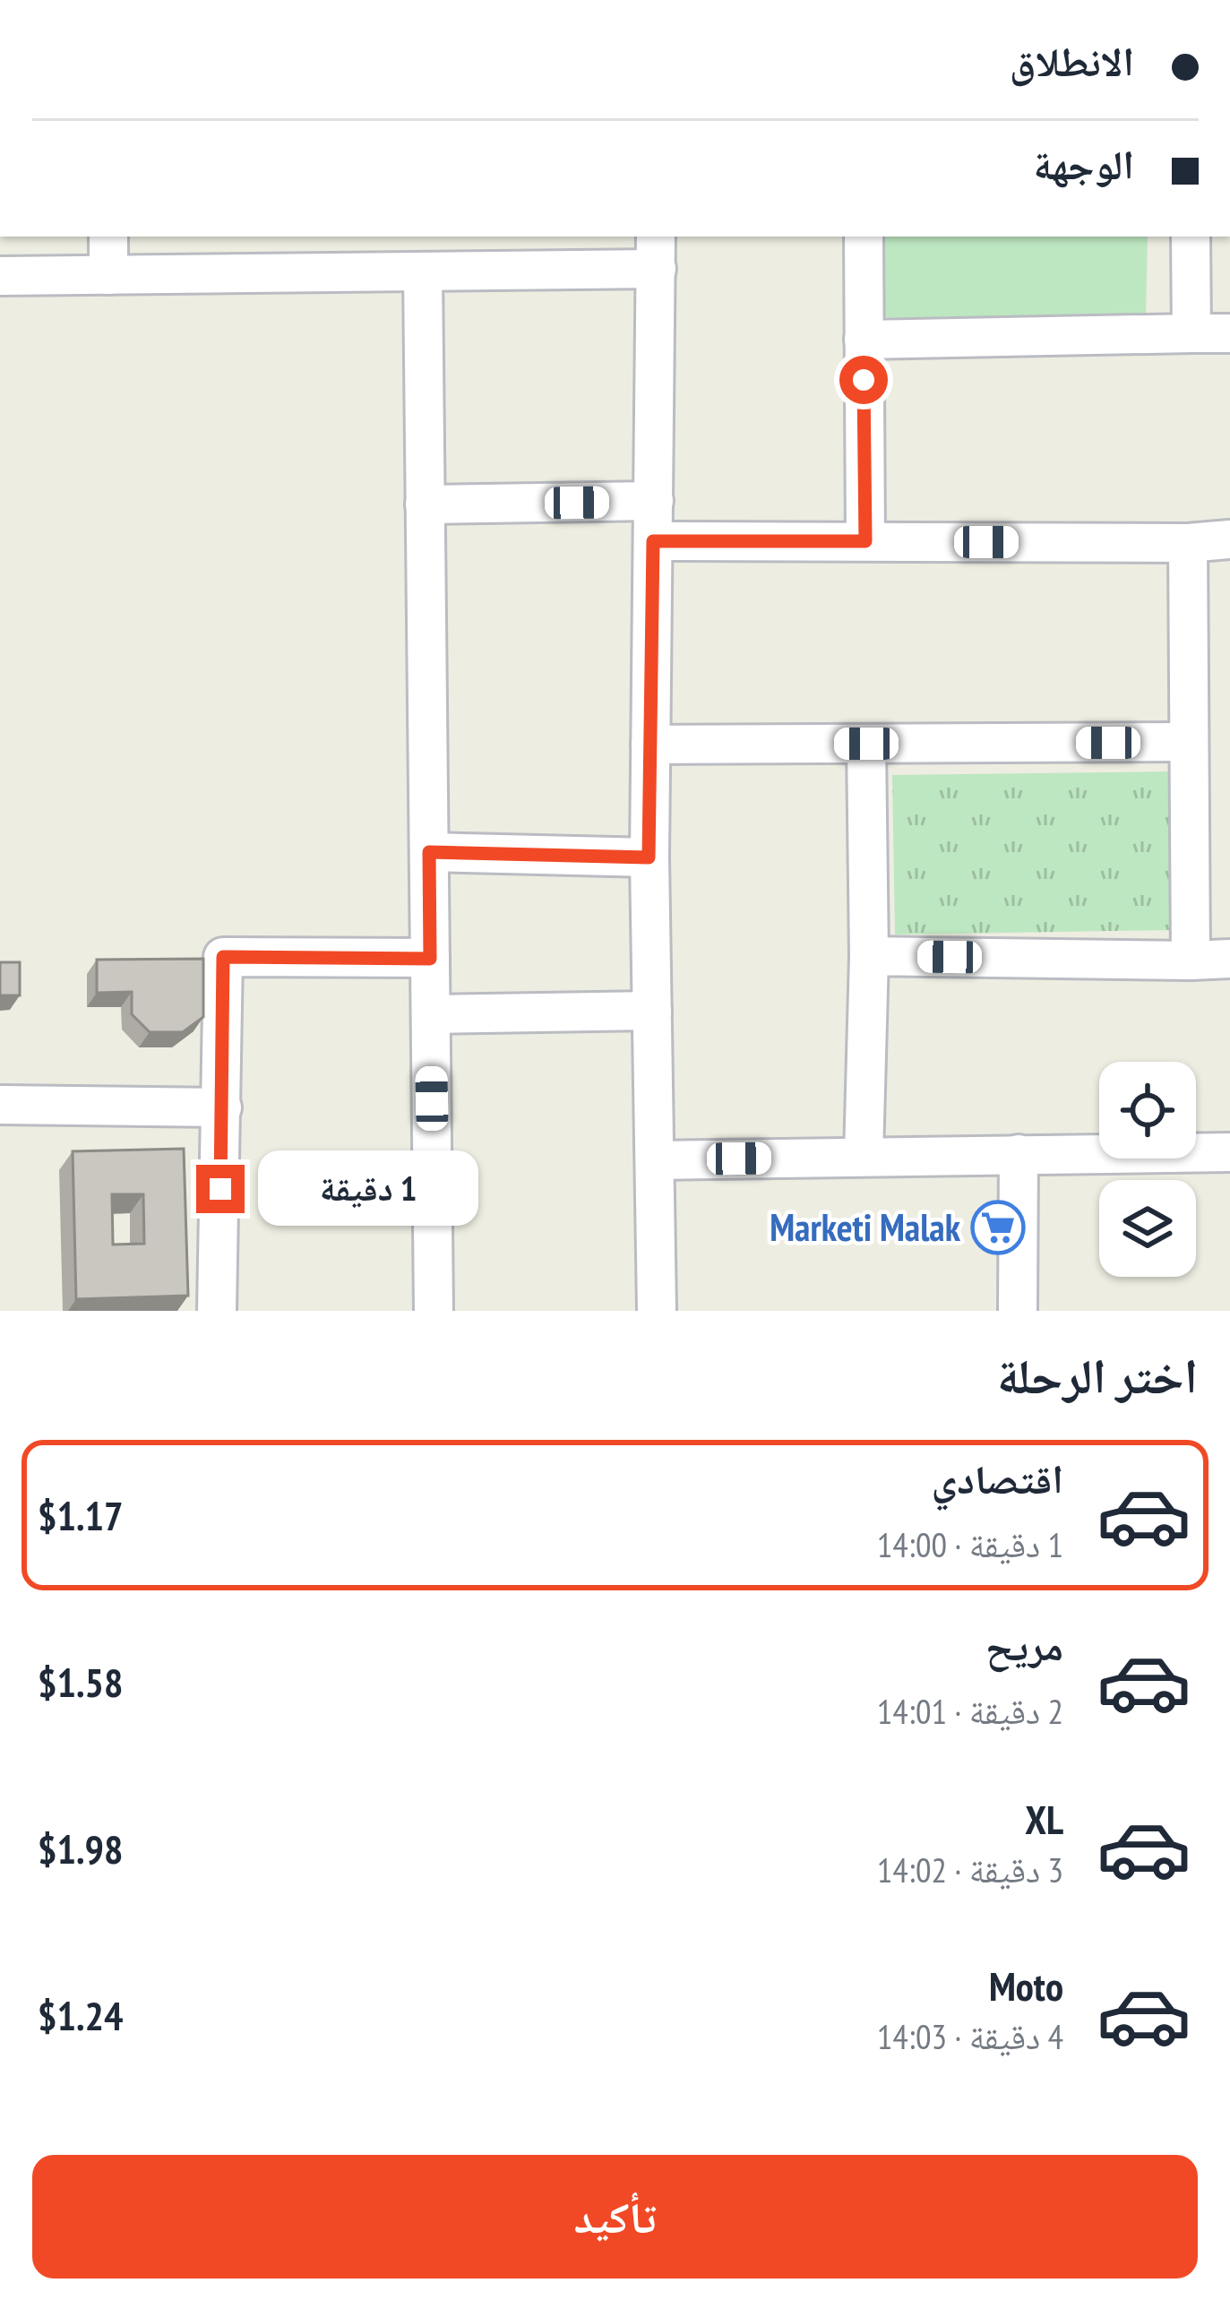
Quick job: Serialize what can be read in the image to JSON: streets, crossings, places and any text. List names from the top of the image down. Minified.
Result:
{"places":{"supermarket":["Marketi Malak"]},"page":{"banner":["الانطلاق","الوجهة"],"bubble":"1 دقيقة","heading":"اختر الرحلة","list":[{"name":"اقتصادي","note":"1 دقيقة · 14:00","value":"$1.17"},{"name":"مريح","note":"2 دقيقة · 14:01","value":"$1.58"},{"name":"XL","note":"3 دقيقة · 14:02","value":"$1.98"},{"name":"Moto","note":"4 دقيقة · 14:03","value":"$1.24"}],"buttons":"تأكيد"}}
